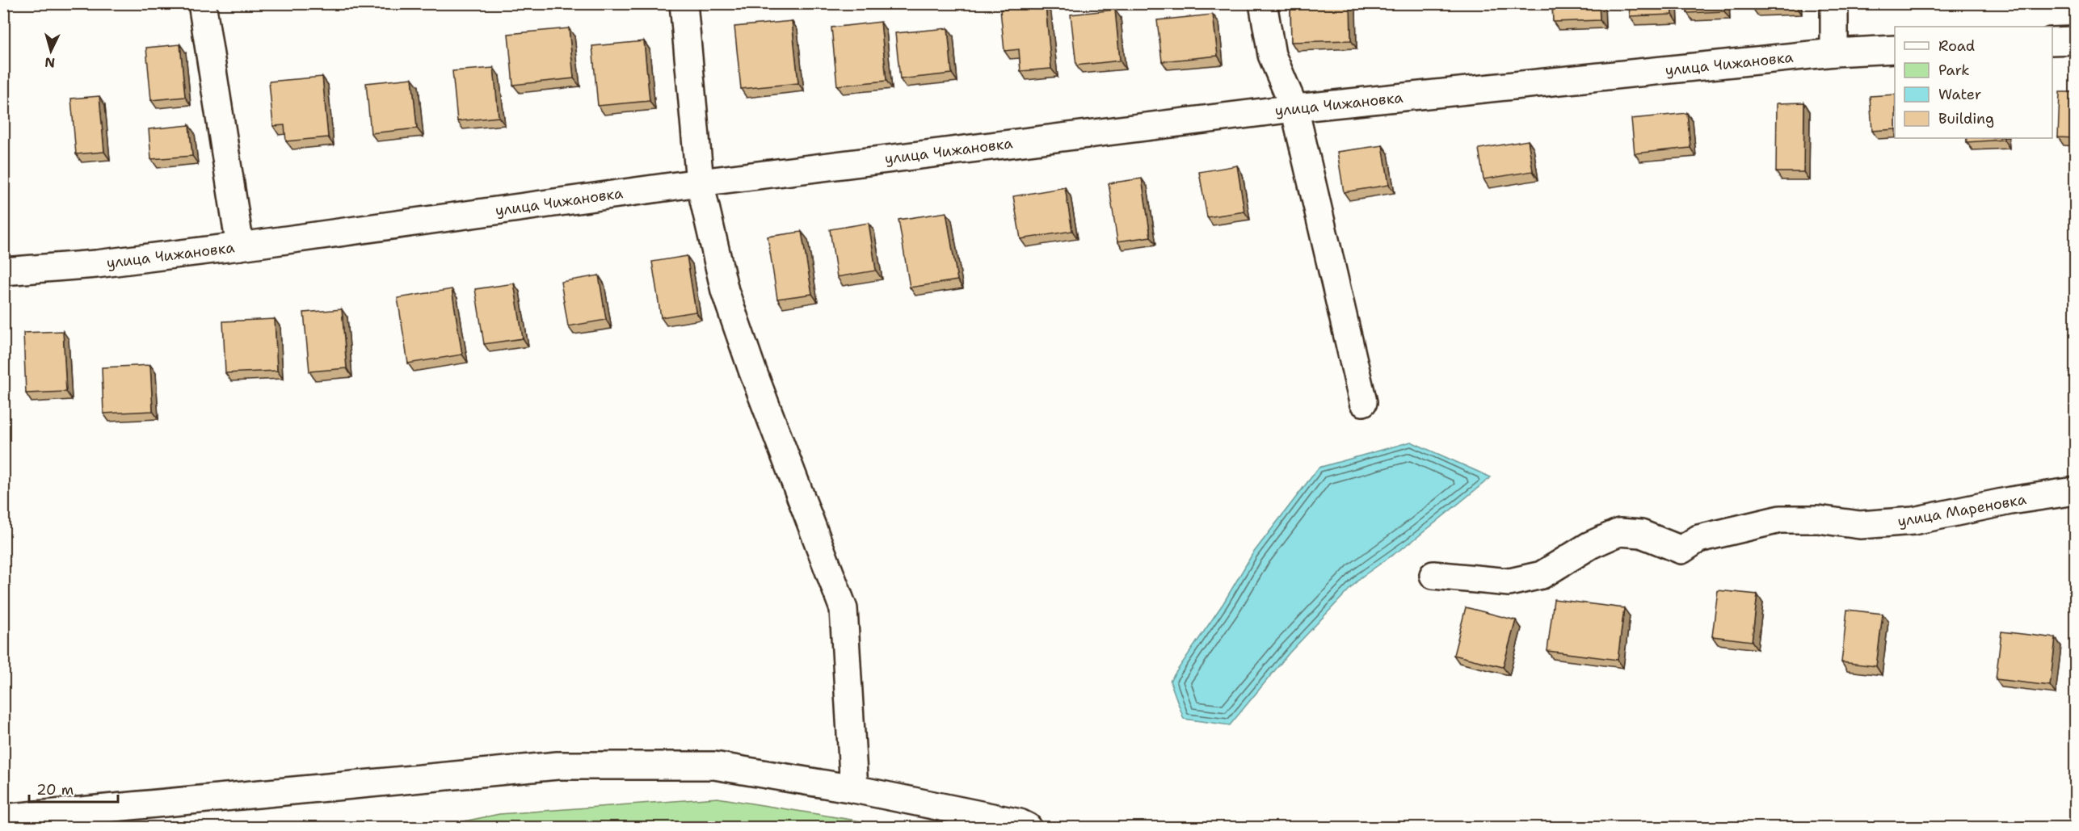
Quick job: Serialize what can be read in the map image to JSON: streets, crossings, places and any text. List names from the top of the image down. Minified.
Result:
{"streets":{"street":["улица Чижановка","улица Мареновка"]},"legend":["Road","Park","Water","Building"],"scale_bar":"20 m","north":"bottom"}
